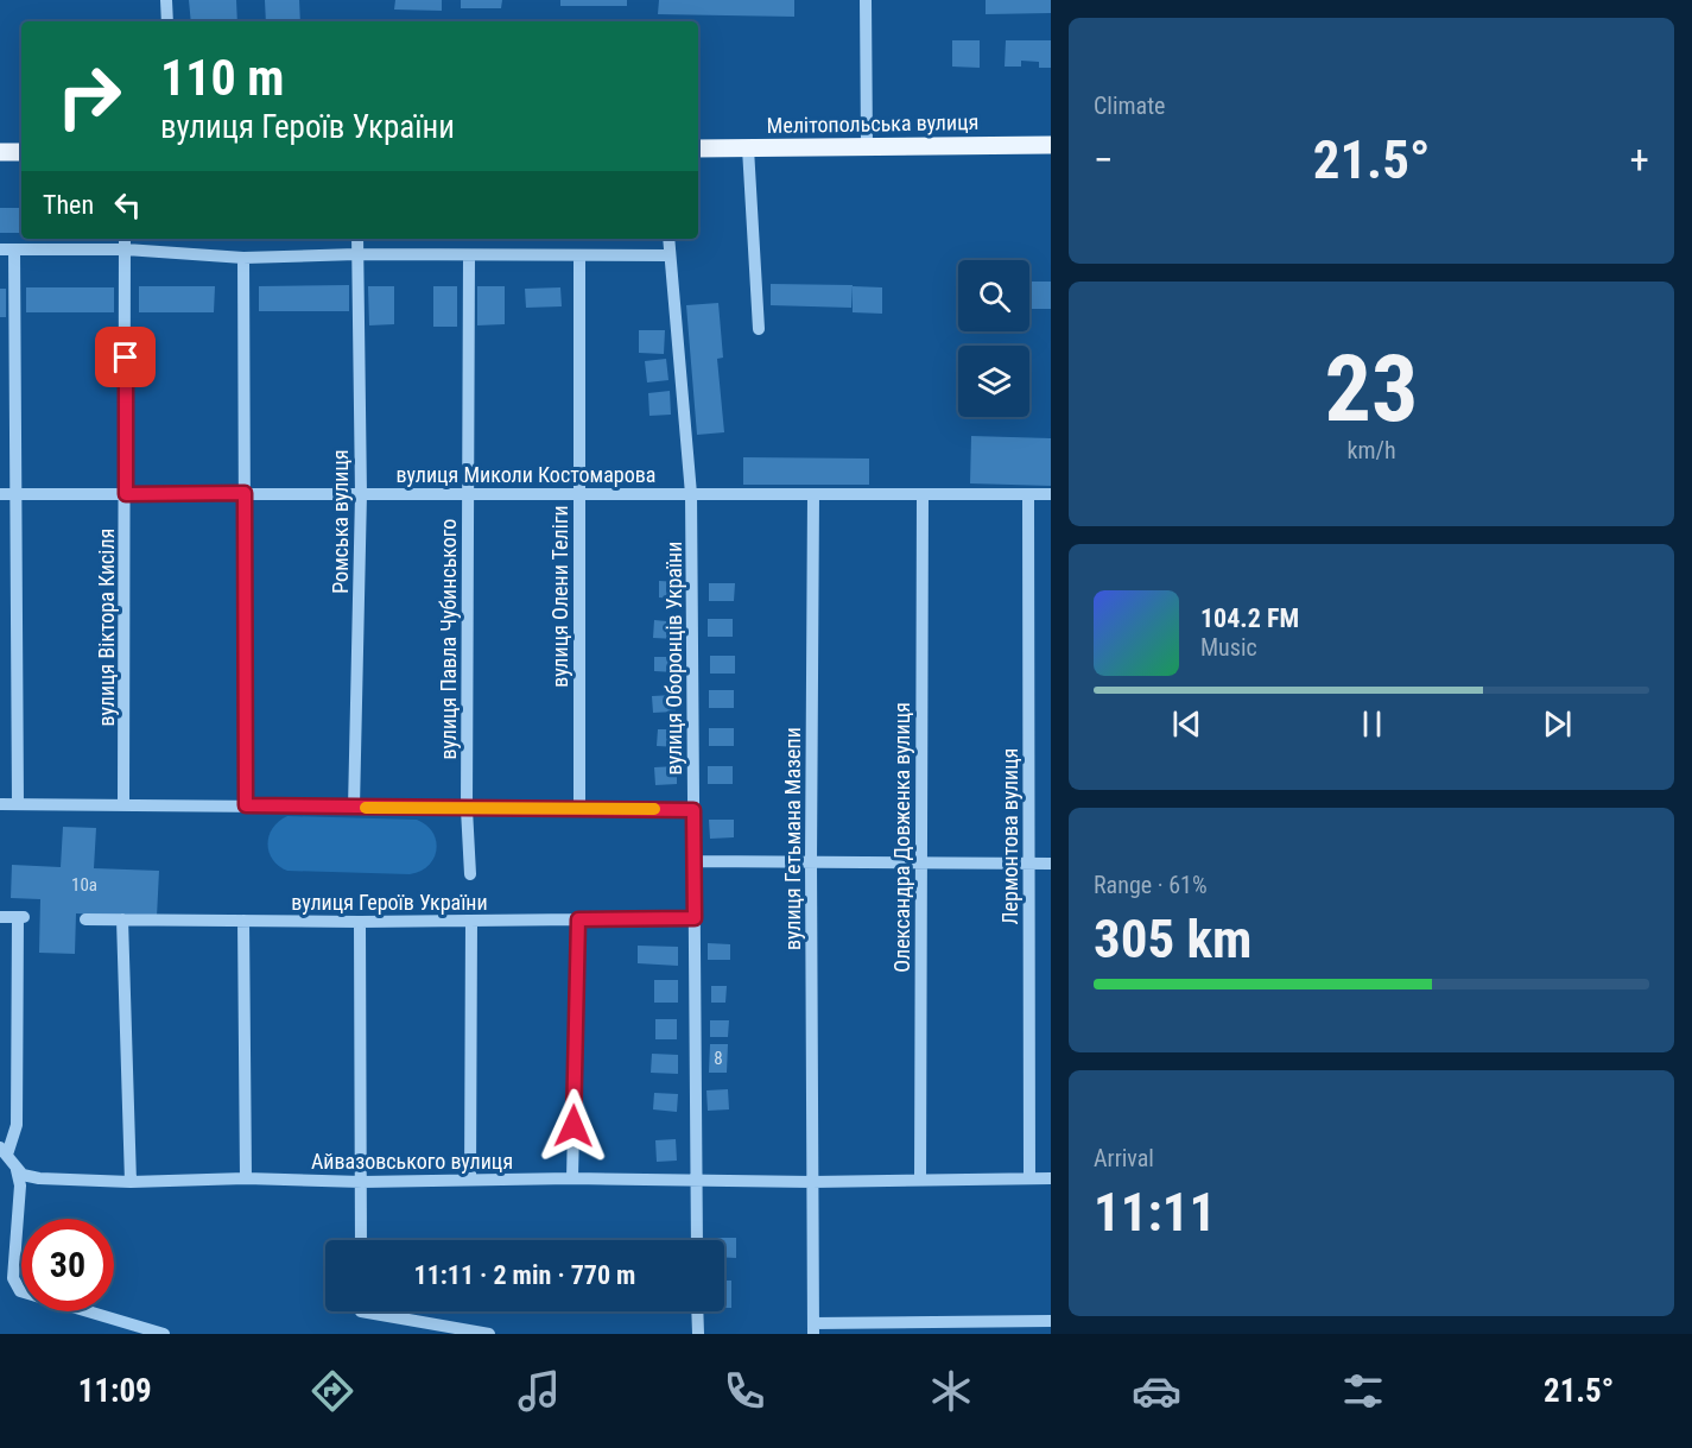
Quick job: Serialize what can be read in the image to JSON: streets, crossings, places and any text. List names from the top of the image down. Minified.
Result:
{"streets":{"main road":["Мелітопольська вулиця"],"street":["вулиця Миколи Костомарова","Ромська вулиця","вулиця Олени Теліги","вулиця Віктора Кисіля","вулиця Павла Чубинського","вулиця Оборонців України","Лермонтова вулиця","Олександра Довженка вулиця","вулиця Гетьмана Мазепи","вулиця Героїв України","Айвазовського вулиця"]},"crossings":[["вулиця Миколи Костомарова","Ромська вулиця"],["вулиця Миколи Костомарова","вулиця Олени Теліги"],["вулиця Миколи Костомарова","вулиця Віктора Кисіля"],["вулиця Миколи Костомарова","вулиця Павла Чубинського"],["вулиця Миколи Костомарова","вулиця Оборонців України"],["вулиця Миколи Костомарова","Лермонтова вулиця"],["вулиця Миколи Костомарова","Олександра Довженка вулиця"],["вулиця Миколи Костомарова","вулиця Гетьмана Мазепи"],["вулиця Оборонців України","вулиця Героїв України"],["вулиця Оборонців України","Айвазовського вулиця"],["Лермонтова вулиця","Айвазовського вулиця"],["Олександра Довженка вулиця","Айвазовського вулиця"],["вулиця Гетьмана Мазепи","Айвазовського вулиця"]],"house_numbers":["10а","8"],"page":{"tile":["Climate",["23","km/h"],["Range · 61%","305 km"],["Arrival","11:11"]],"turn":["110 m","вулиця Героїв України"],"heat":["−","21.5°","+"],"then":"Then","song":["104.2 FM","Music"],"limit":"30","trip":"11:11 · 2 min · 770 m","tabs":["11:09","21.5°"]}}
